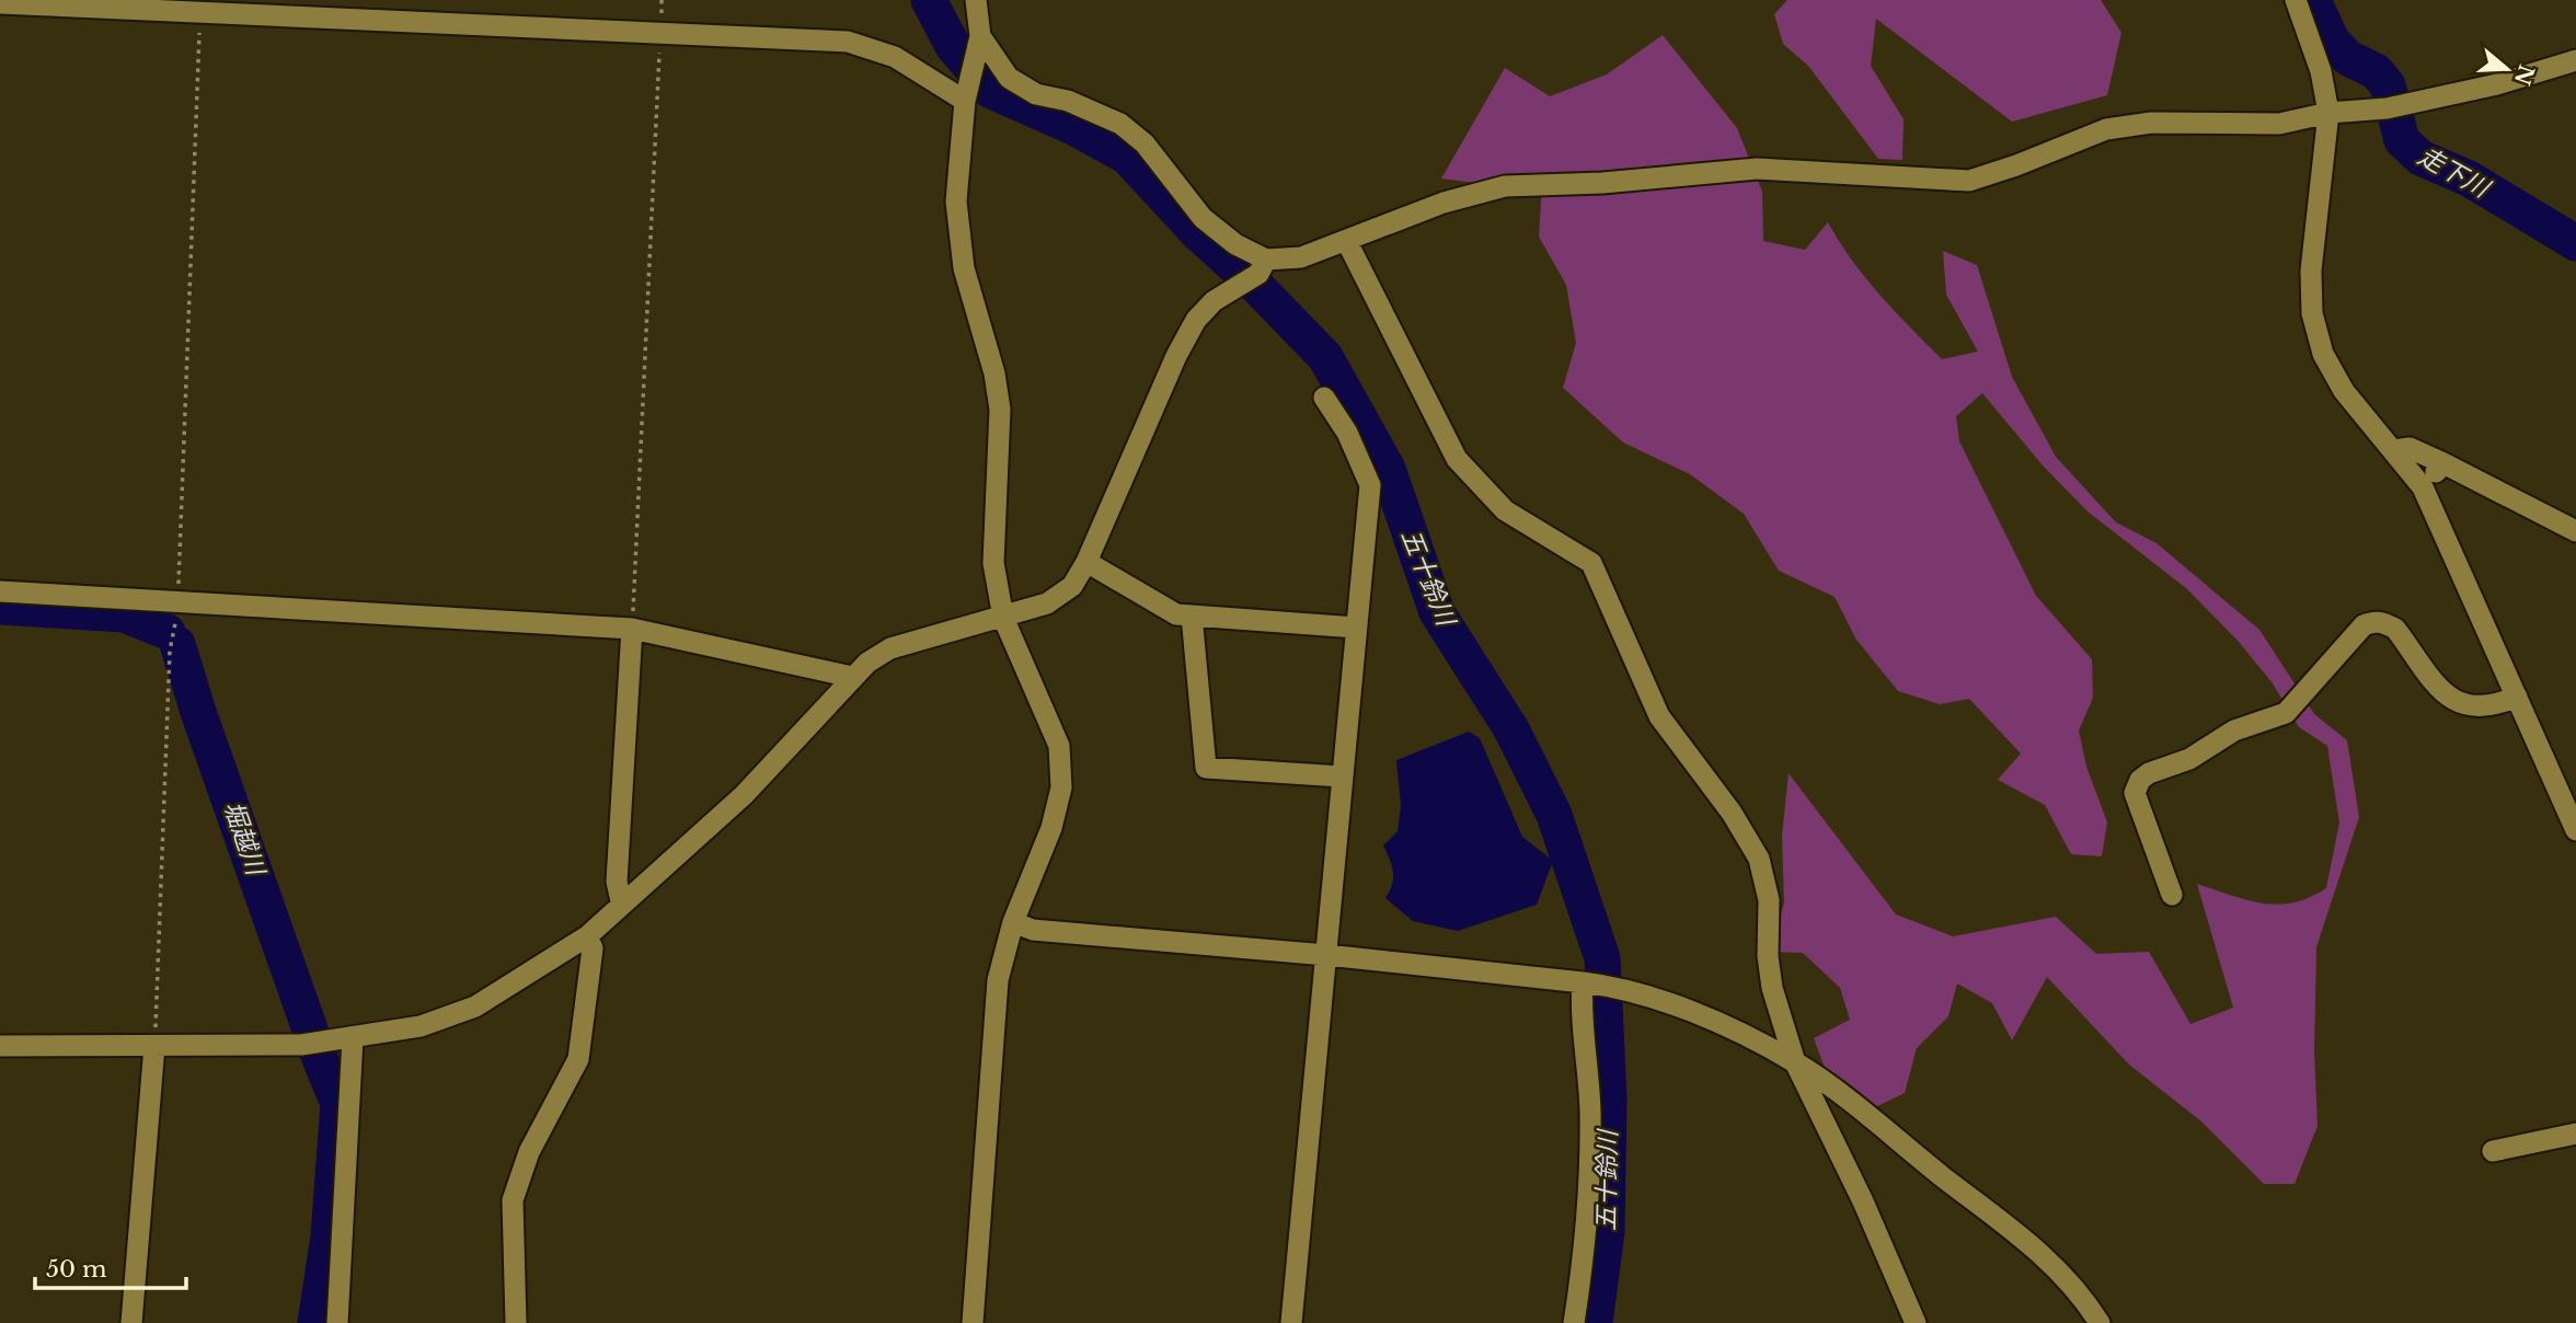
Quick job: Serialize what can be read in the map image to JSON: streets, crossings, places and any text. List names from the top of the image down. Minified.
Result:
{"water":["走下川","五十鈴川","堀越川"],"scale_bar":"50 m","north":"right"}
